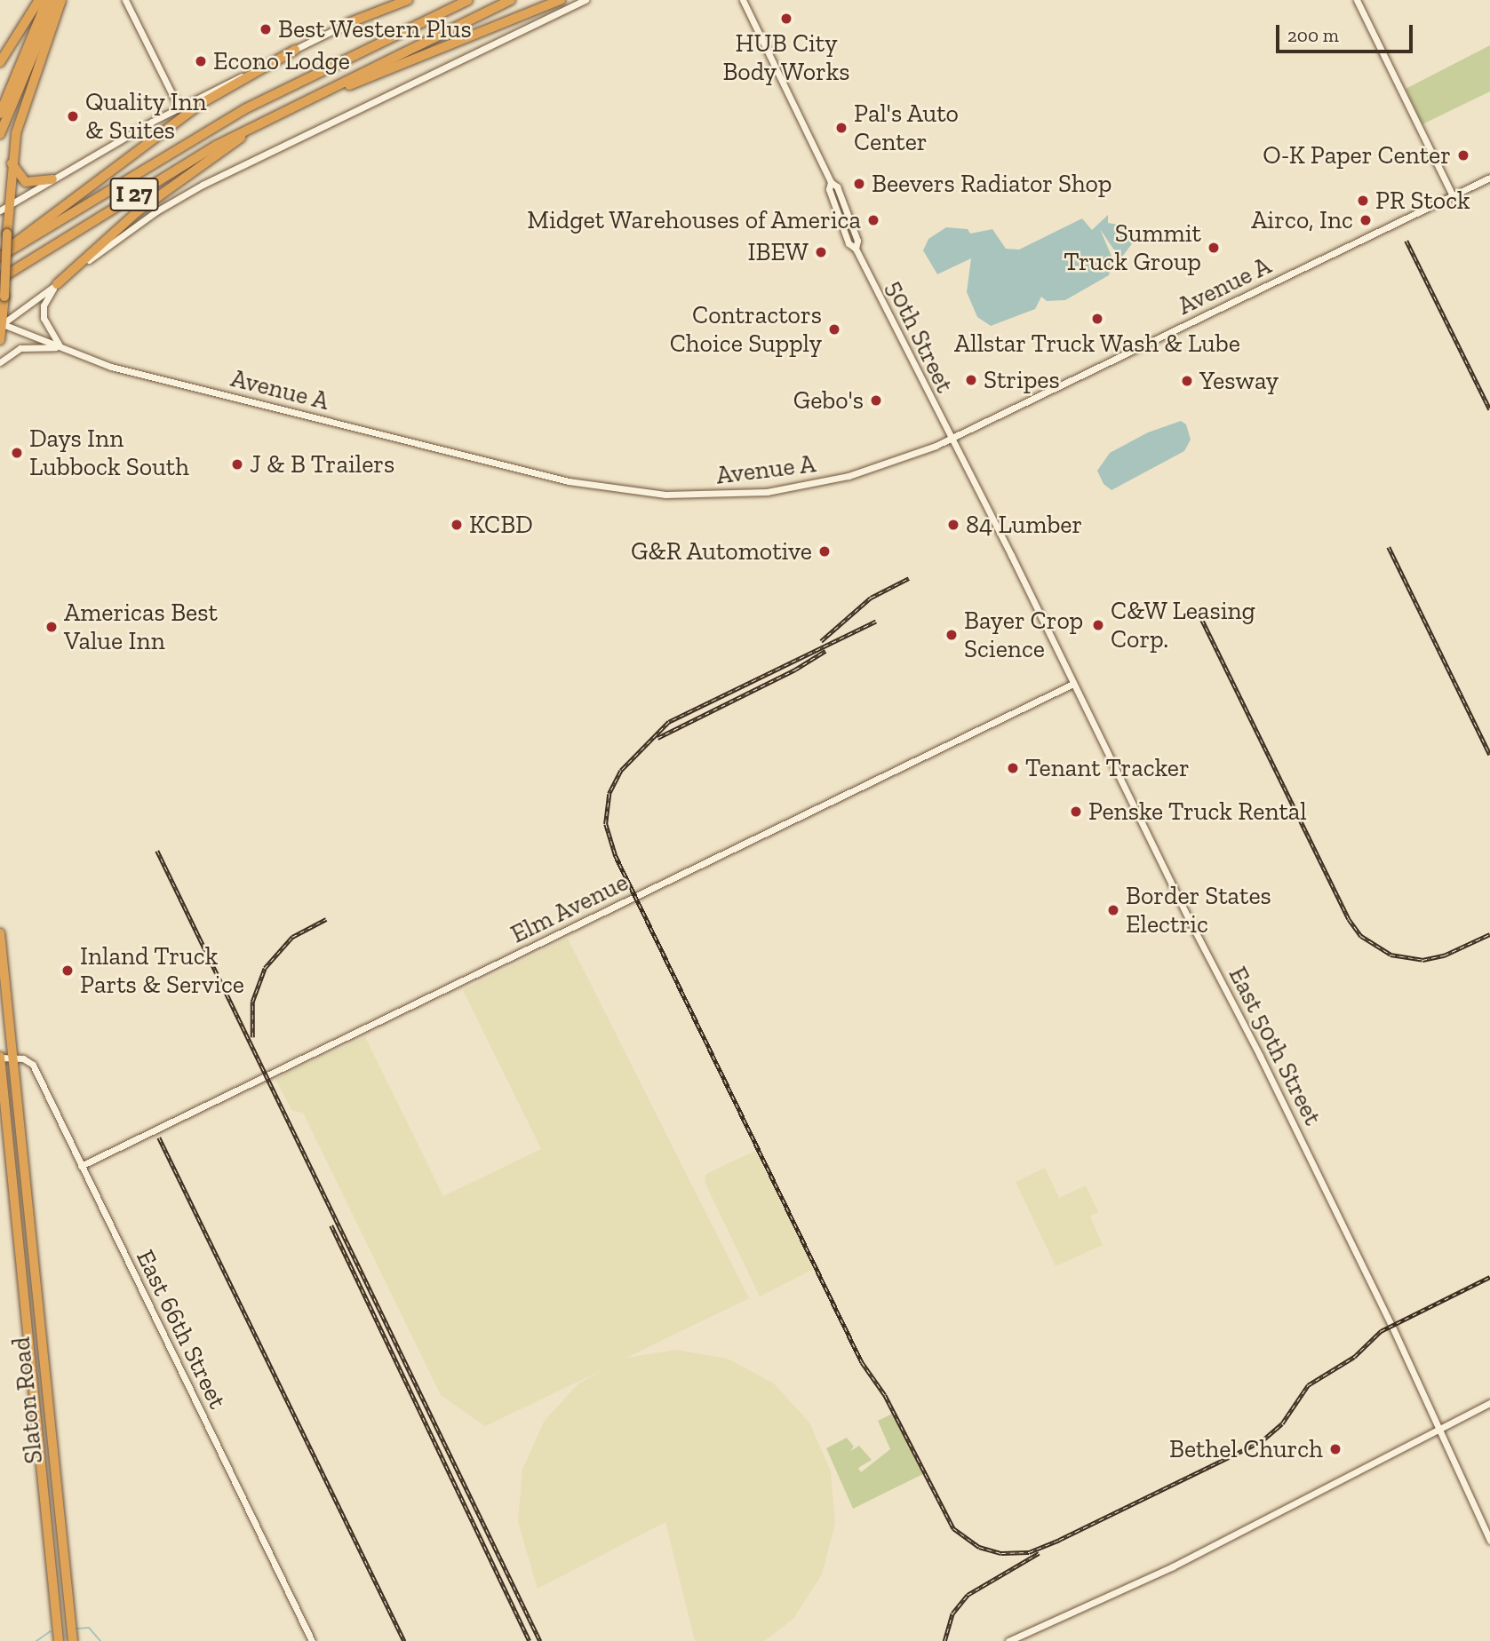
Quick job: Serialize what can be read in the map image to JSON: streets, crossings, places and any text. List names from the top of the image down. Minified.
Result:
{"streets":{"highway":["I 27","Slaton Road"],"main road":["Avenue A","50th Street","Elm Avenue","East 50th Street","East 66th Street"]},"crossings":[["Avenue A","50th Street"],["Avenue A","East 50th Street"],["50th Street","East 50th Street"],["Elm Avenue","East 50th Street"],["Elm Avenue","East 66th Street"],["East 66th Street","Slaton Road"]],"places":["HUB City Body Works","Best Western Plus","Econo Lodge","Quality Inn & Suites","Pal's Auto Center","O-K Paper Center","Beevers Radiator Shop","PR Stock","Midget Warehouses of America","Airco, Inc","Summit Truck Group","IBEW","Allstar Truck Wash & Lube","Contractors Choice Supply","Stripes","Yesway","Gebo's","Days Inn Lubbock South","J & B Trailers","KCBD","84 Lumber","G&R Automotive","C&W Leasing Corp.","Americas Best Value Inn","Bayer Crop Science","Tenant Tracker","Penske Truck Rental","Border States Electric","Inland Truck Parts & Service","Bethel Church"],"scale_bar":"200 m"}
